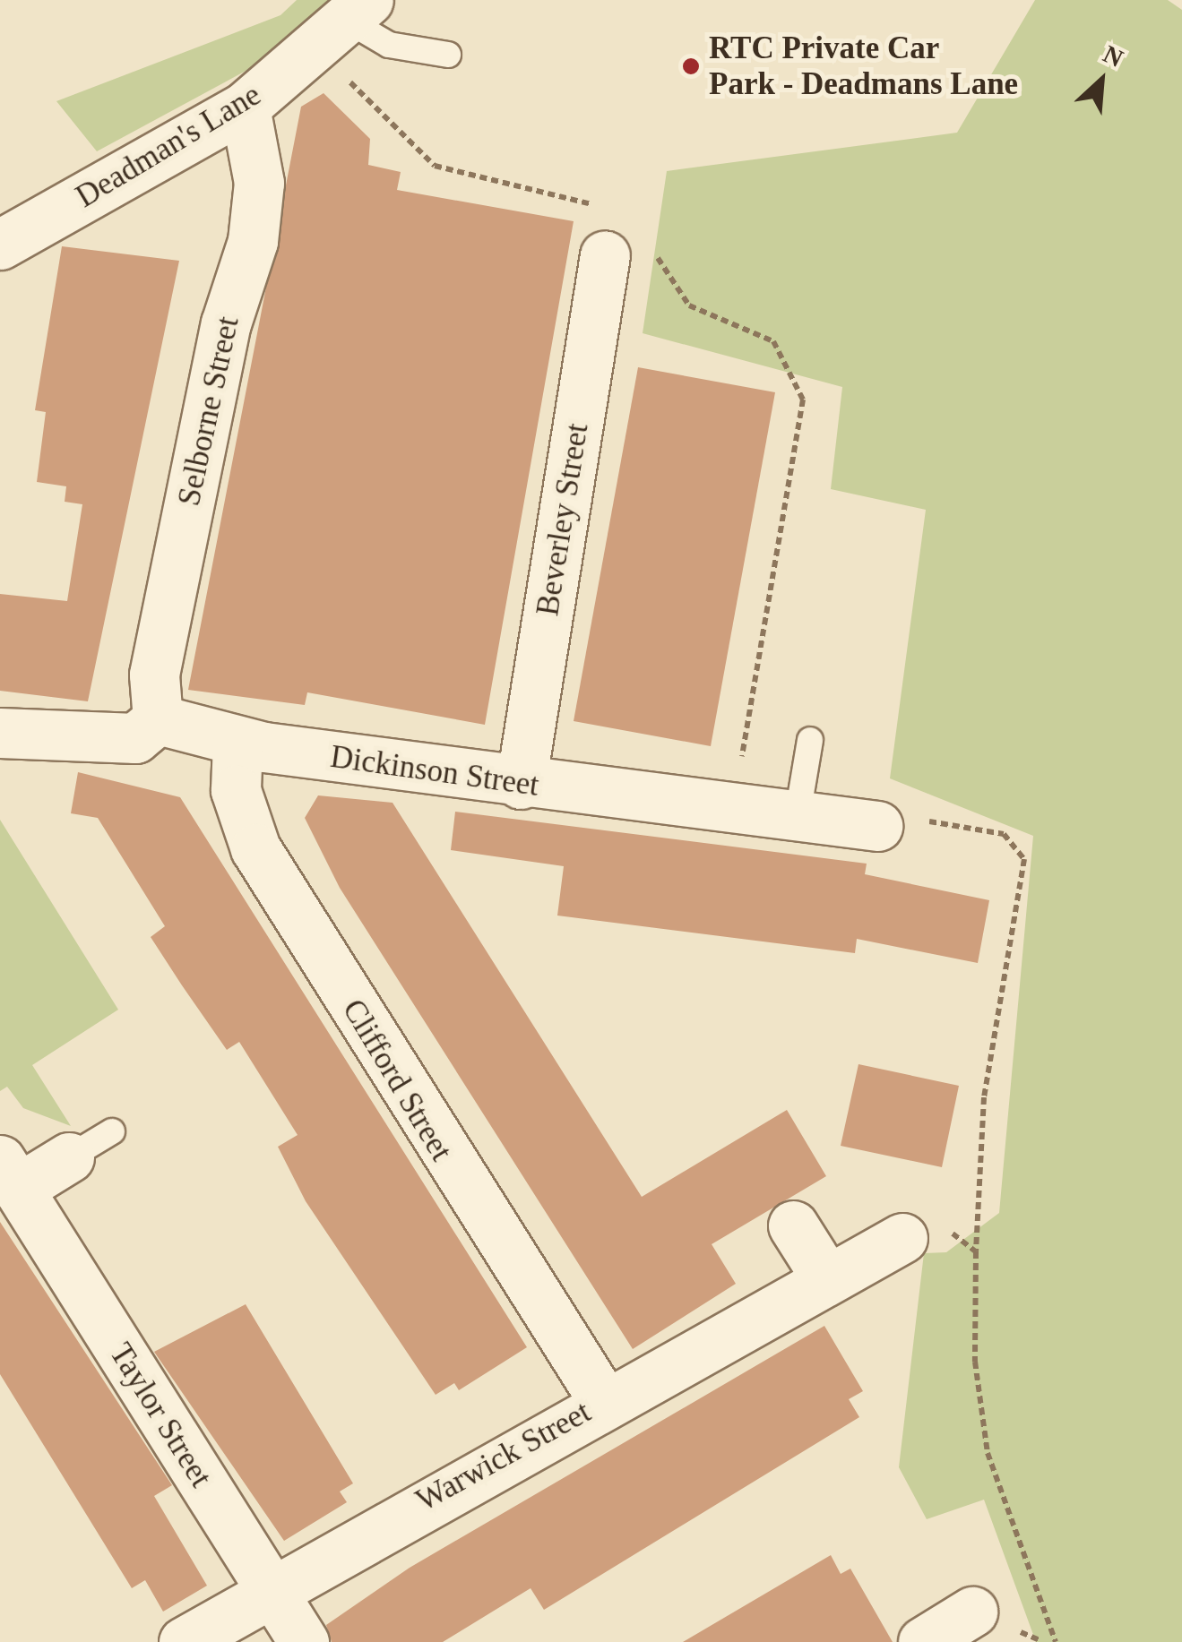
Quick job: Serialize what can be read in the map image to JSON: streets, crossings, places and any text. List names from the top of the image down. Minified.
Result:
{"streets":{"street":["Deadman's Lane","Selborne Street","Beverley Street","Dickinson Street","Clifford Street","Taylor Street","Warwick Street"]},"crossings":[["Deadman's Lane","Selborne Street"],["Selborne Street","Dickinson Street"],["Beverley Street","Dickinson Street"],["Dickinson Street","Clifford Street"],["Clifford Street","Warwick Street"],["Taylor Street","Warwick Street"]],"places":["RTC Private Car Park - Deadmans Lane"],"north":"top right"}
